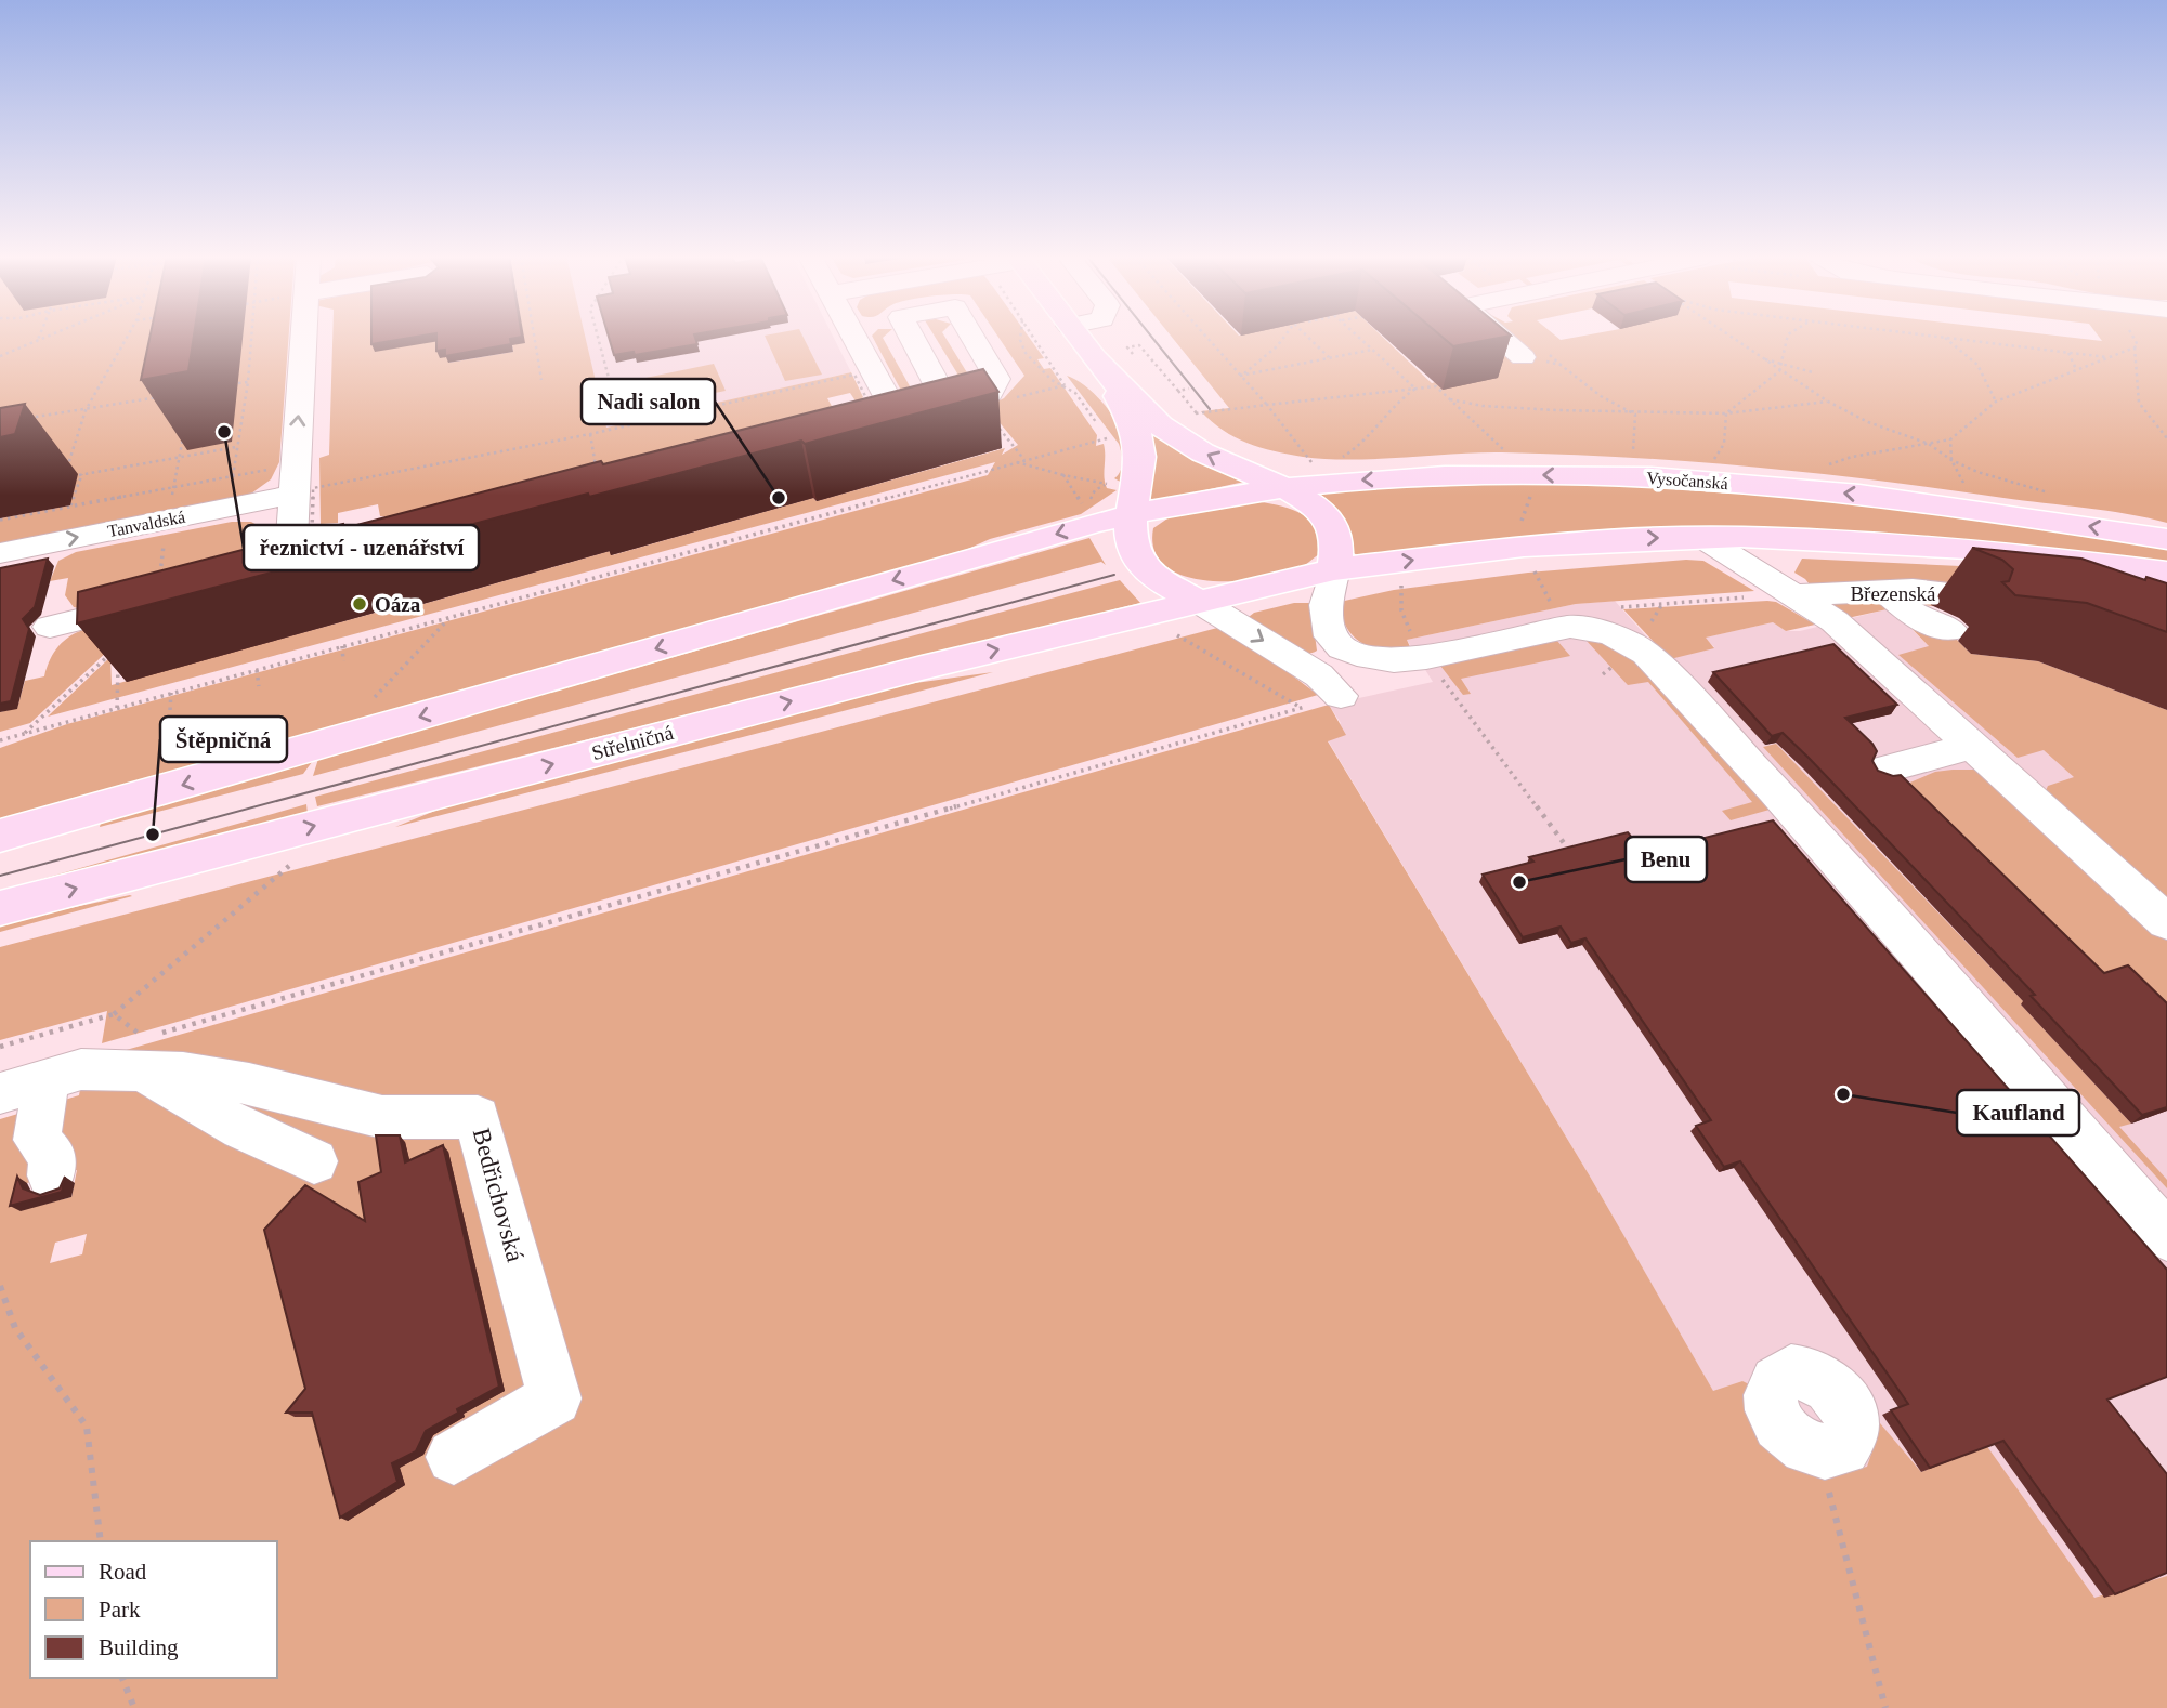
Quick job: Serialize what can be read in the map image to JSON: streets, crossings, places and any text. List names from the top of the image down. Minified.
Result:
{"streets":{"main road":["Vysočanská","Střelničná"],"street":["Tanvaldská","Březenská","Bedřichovská"]},"places":["řeznictví - uzenářství","Nadi salon","Oáza","Štěpničná","Benu","Kaufland"],"legend":["Road","Park","Building"]}
